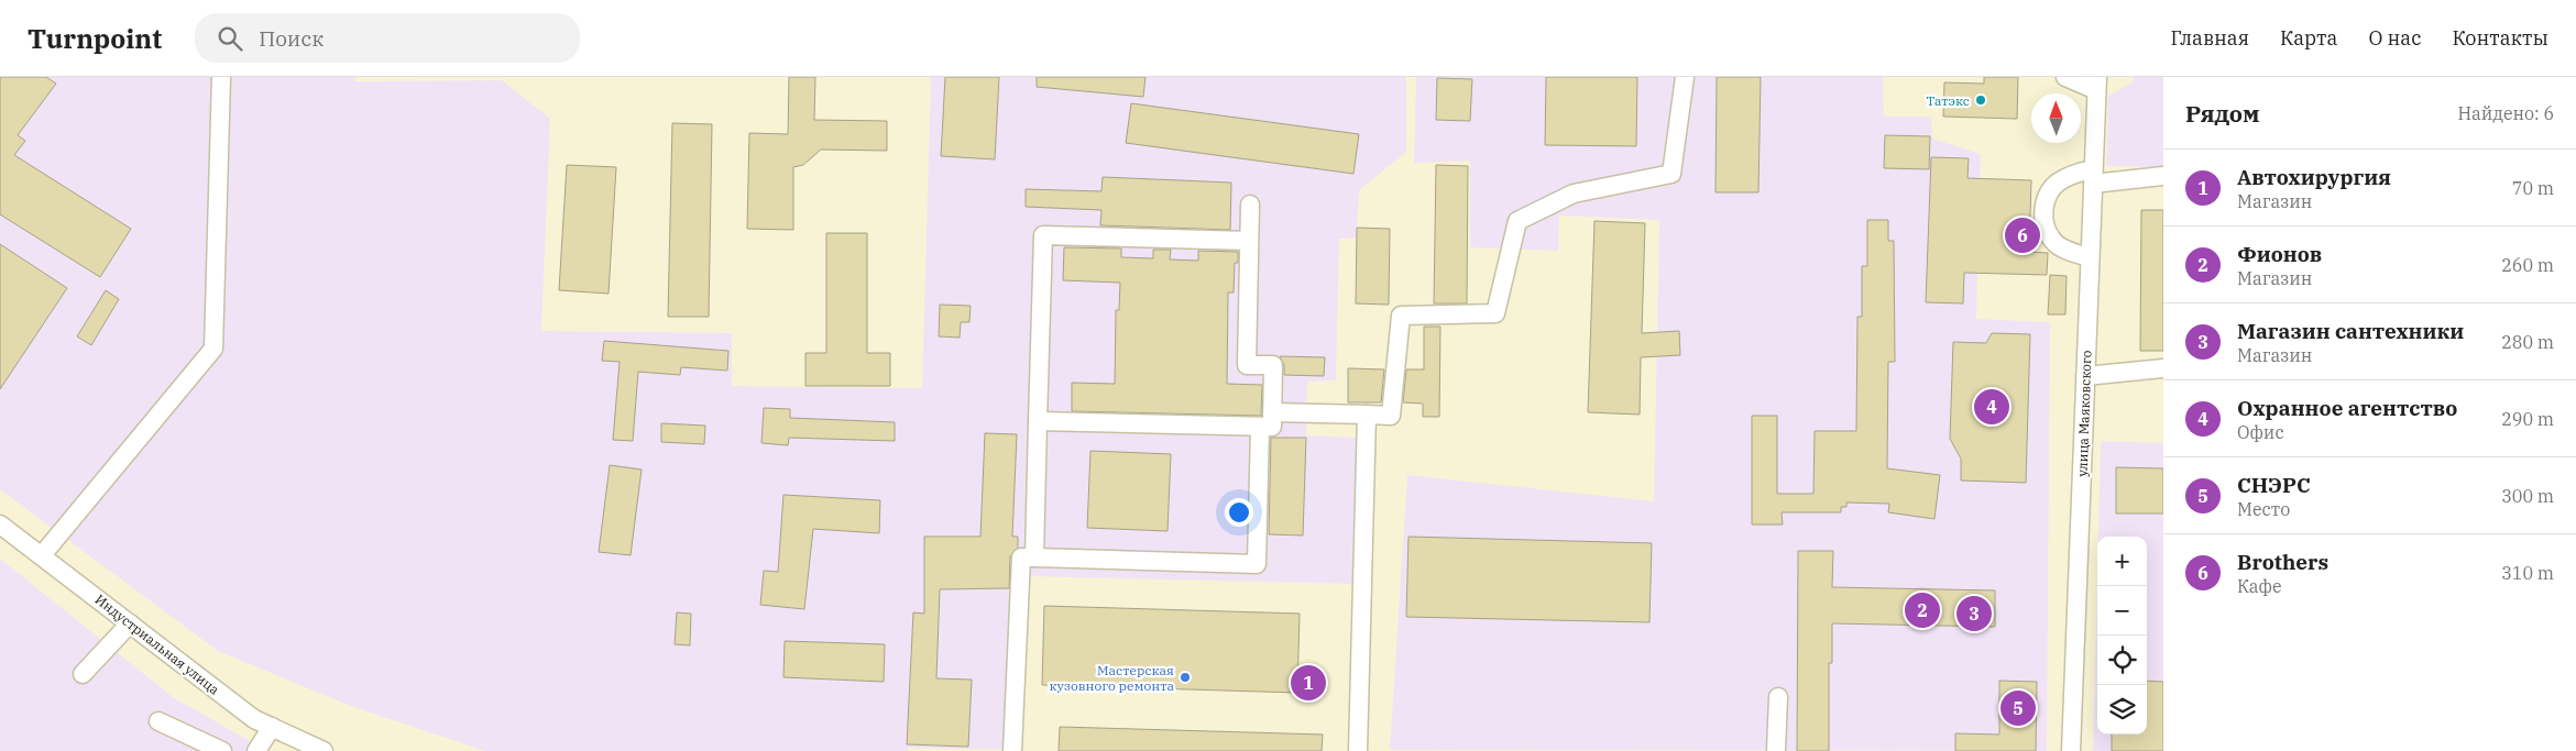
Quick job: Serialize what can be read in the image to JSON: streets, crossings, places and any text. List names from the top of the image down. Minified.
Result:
{"streets":{"street":["улица Маяковского","Индустриальная улица"]},"places":["Татэкс","Мастерская кузовного ремонта"],"north":"top","page":{"header":"Turnpoint","search":"Поиск","nav":["Главная","Карта","О нас","Контакты"],"heading":["Рядом","Найдено: 6"],"list":[{"mark":"1","name":"Автохирургия","note":"Магазин","value":"70 m"},{"mark":"2","name":"Фионов","note":"Магазин","value":"260 m"},{"mark":"3","name":"Магазин сантехники","note":"Магазин","value":"280 m"},{"mark":"4","name":"Охранное агентство","note":"Офис","value":"290 m"},{"mark":"5","name":"СНЭРС","note":"Место","value":"300 m"},{"mark":"6","name":"Brothers","note":"Кафе","value":"310 m"}],"pins":["6","4","2","3","1","5"],"map_buttons":["+","−"]}}
